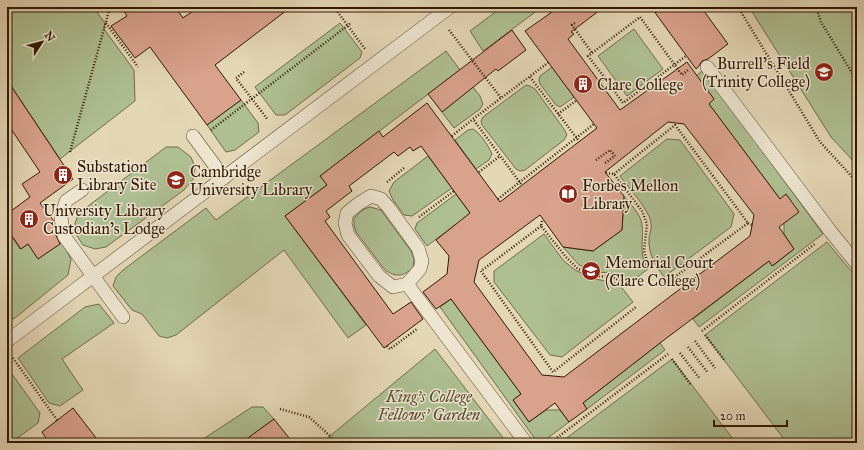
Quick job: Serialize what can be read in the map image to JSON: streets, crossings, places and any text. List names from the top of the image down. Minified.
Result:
{"parks":["King's College Fellows' Garden"],"places":{"school or university":["Burrell's Field (Trinity College)","Cambridge University Library","Memorial Court (Clare College)"],"building":["Clare College","Substation Library Site","University Library Custodian's Lodge"],"library":["Forbes Mellon Library"]},"scale_bar":"20 m","north":"top right"}
